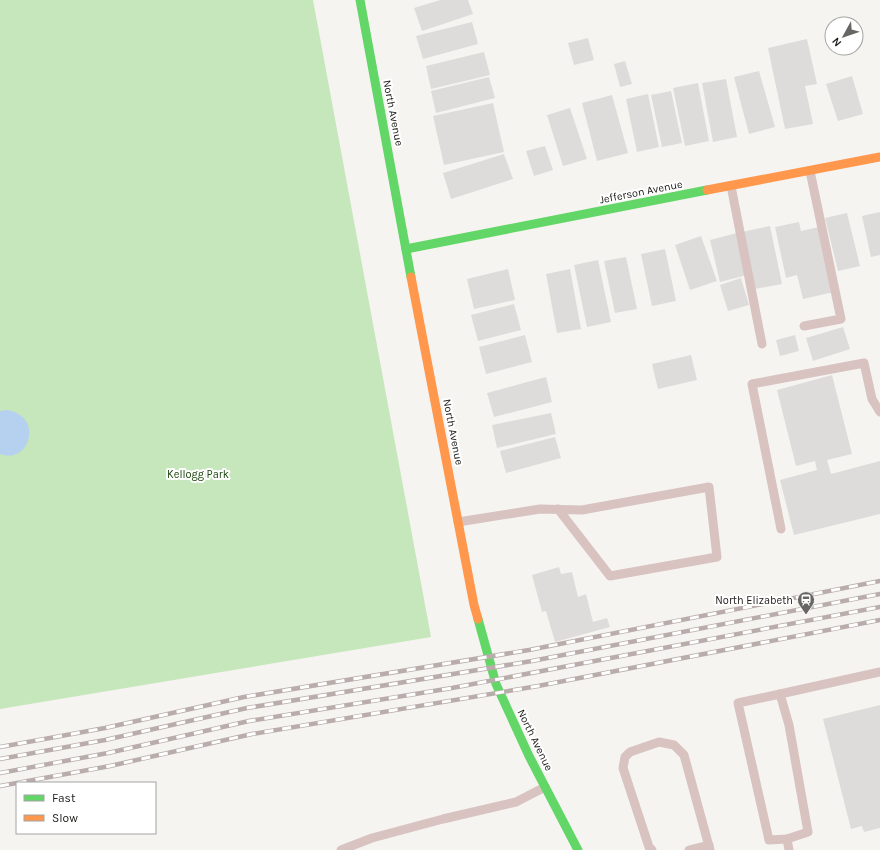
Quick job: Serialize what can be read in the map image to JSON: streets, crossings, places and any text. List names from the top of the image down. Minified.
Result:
{"streets":{"main road":["North Avenue","Jefferson Avenue"]},"crossings":[["North Avenue","Jefferson Avenue"]],"parks":["Kellogg Park"],"places":{"station":["North Elizabeth"]},"legend":["Fast","Slow"],"north":"bottom left"}
